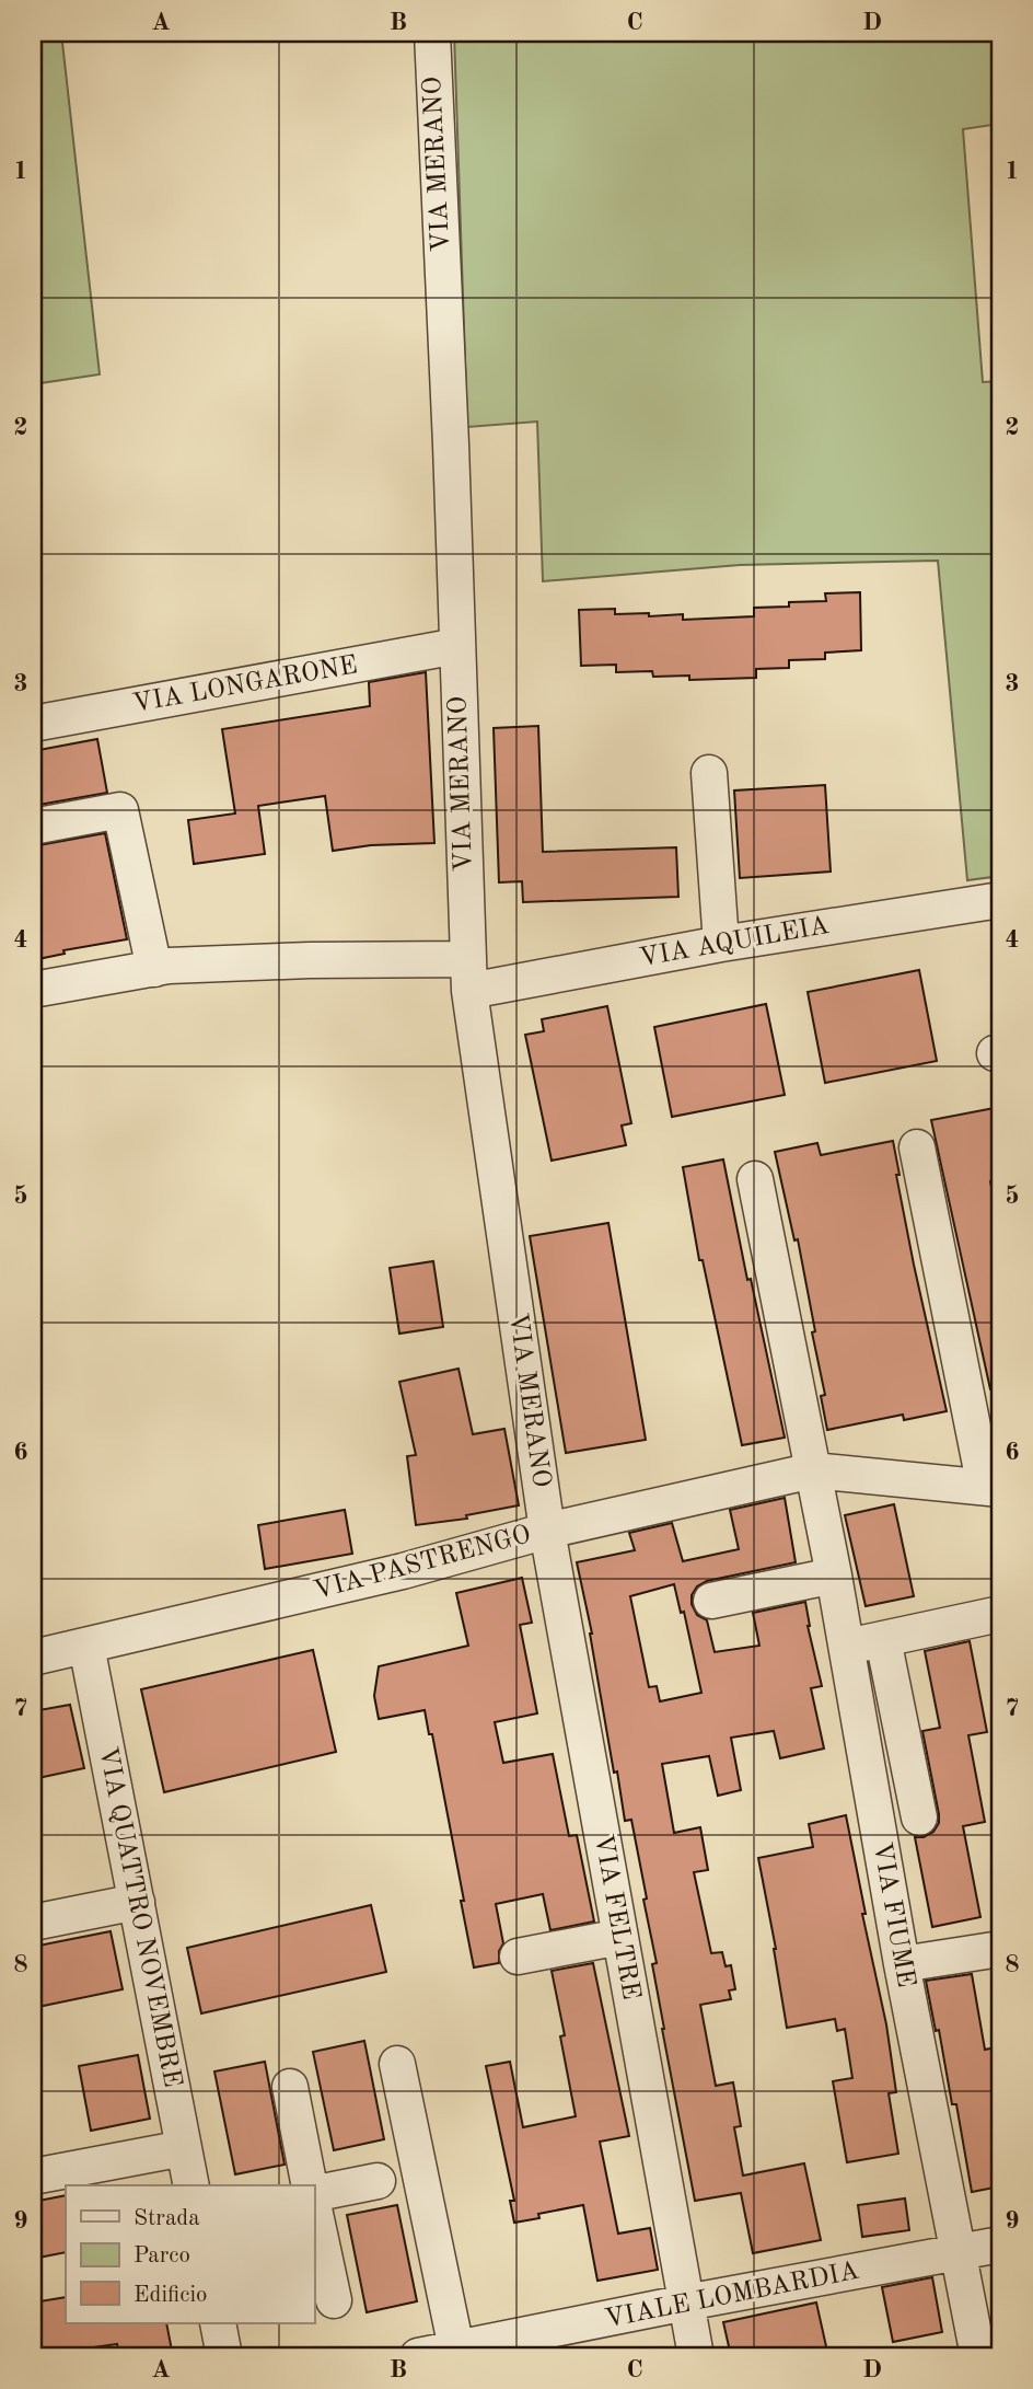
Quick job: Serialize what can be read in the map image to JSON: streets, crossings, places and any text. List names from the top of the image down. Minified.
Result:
{"streets":{"street":["VIA MERANO","VIA LONGARONE","VIA AQUILEIA","VIA PASTRENGO","VIA FIUME","VIA QUATTRO NOVEMBRE","VIA FELTRE","VIALE LOMBARDIA"]},"crossings":[["VIA MERANO","VIA LONGARONE"],["VIA MERANO","VIA AQUILEIA"],["VIA MERANO","VIA PASTRENGO"],["VIA MERANO","VIA FELTRE"],["VIA PASTRENGO","VIA FIUME"],["VIA PASTRENGO","VIA QUATTRO NOVEMBRE"],["VIA PASTRENGO","VIA FELTRE"],["VIA FIUME","VIALE LOMBARDIA"],["VIA FELTRE","VIALE LOMBARDIA"]],"legend":["Strada","Parco","Edificio"],"grid":{"columns":["A","B","C","D"],"rows":["1","2","3","4","5","6","7","8","9"]}}
